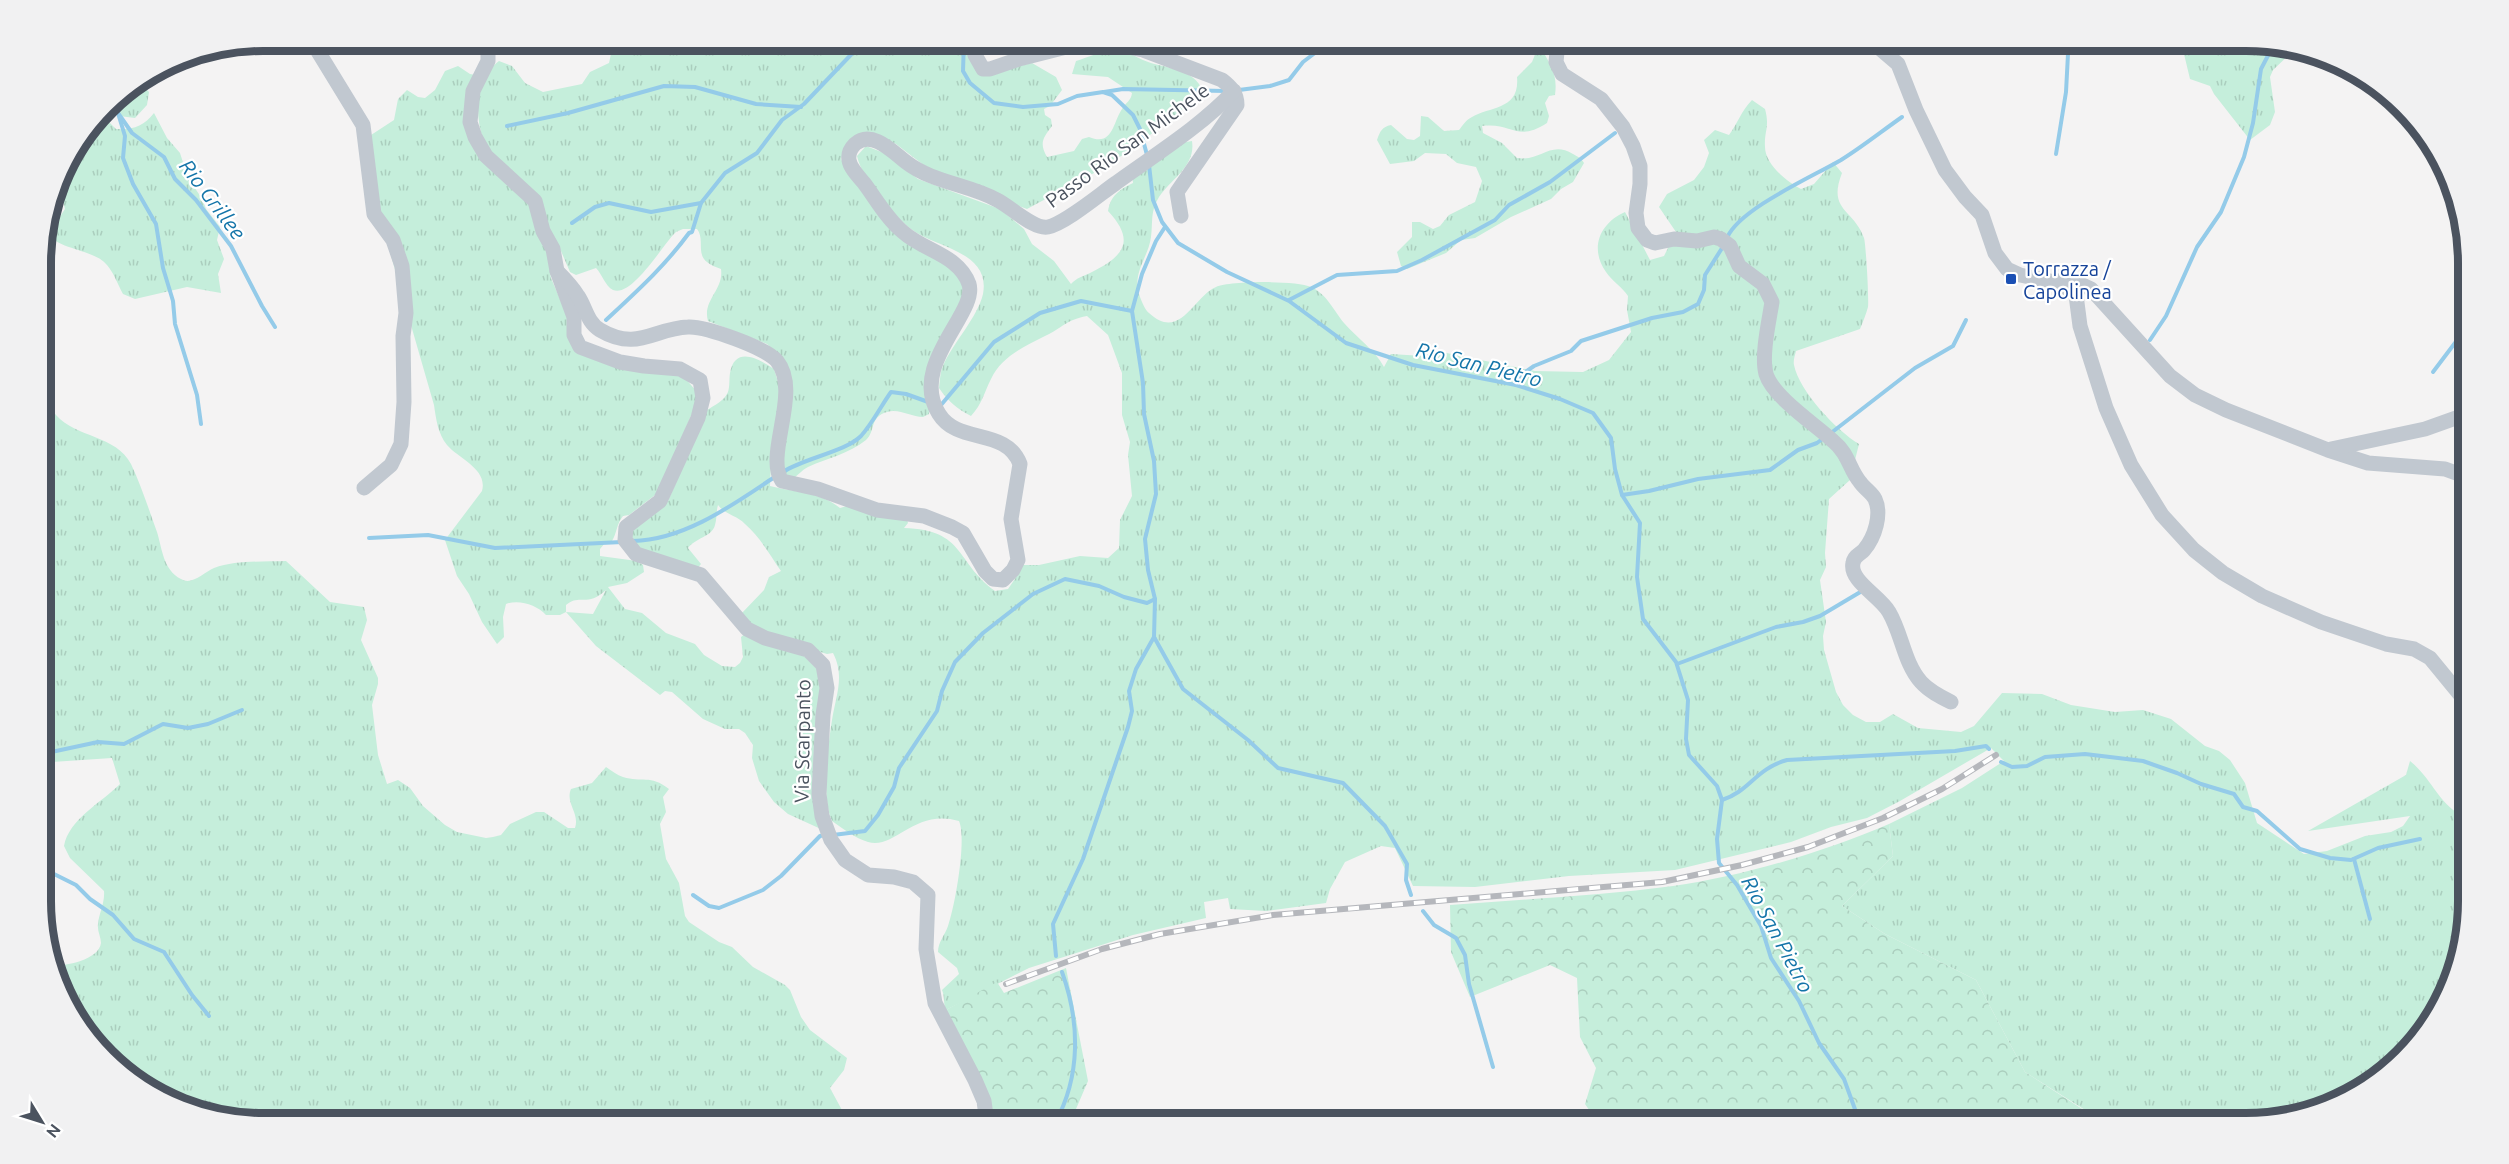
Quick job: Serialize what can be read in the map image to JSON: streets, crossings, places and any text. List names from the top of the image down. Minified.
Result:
{"streets":{"street":["Passo Rio San Michele","Via Scarpanto"]},"crossings":[["Passo Rio San Michele","Via Scarpanto"]],"water":["Rio Grillee","Rio San Pietro"],"places":{"transit":["Torrazza / Capolinea"]},"north":"bottom right"}
